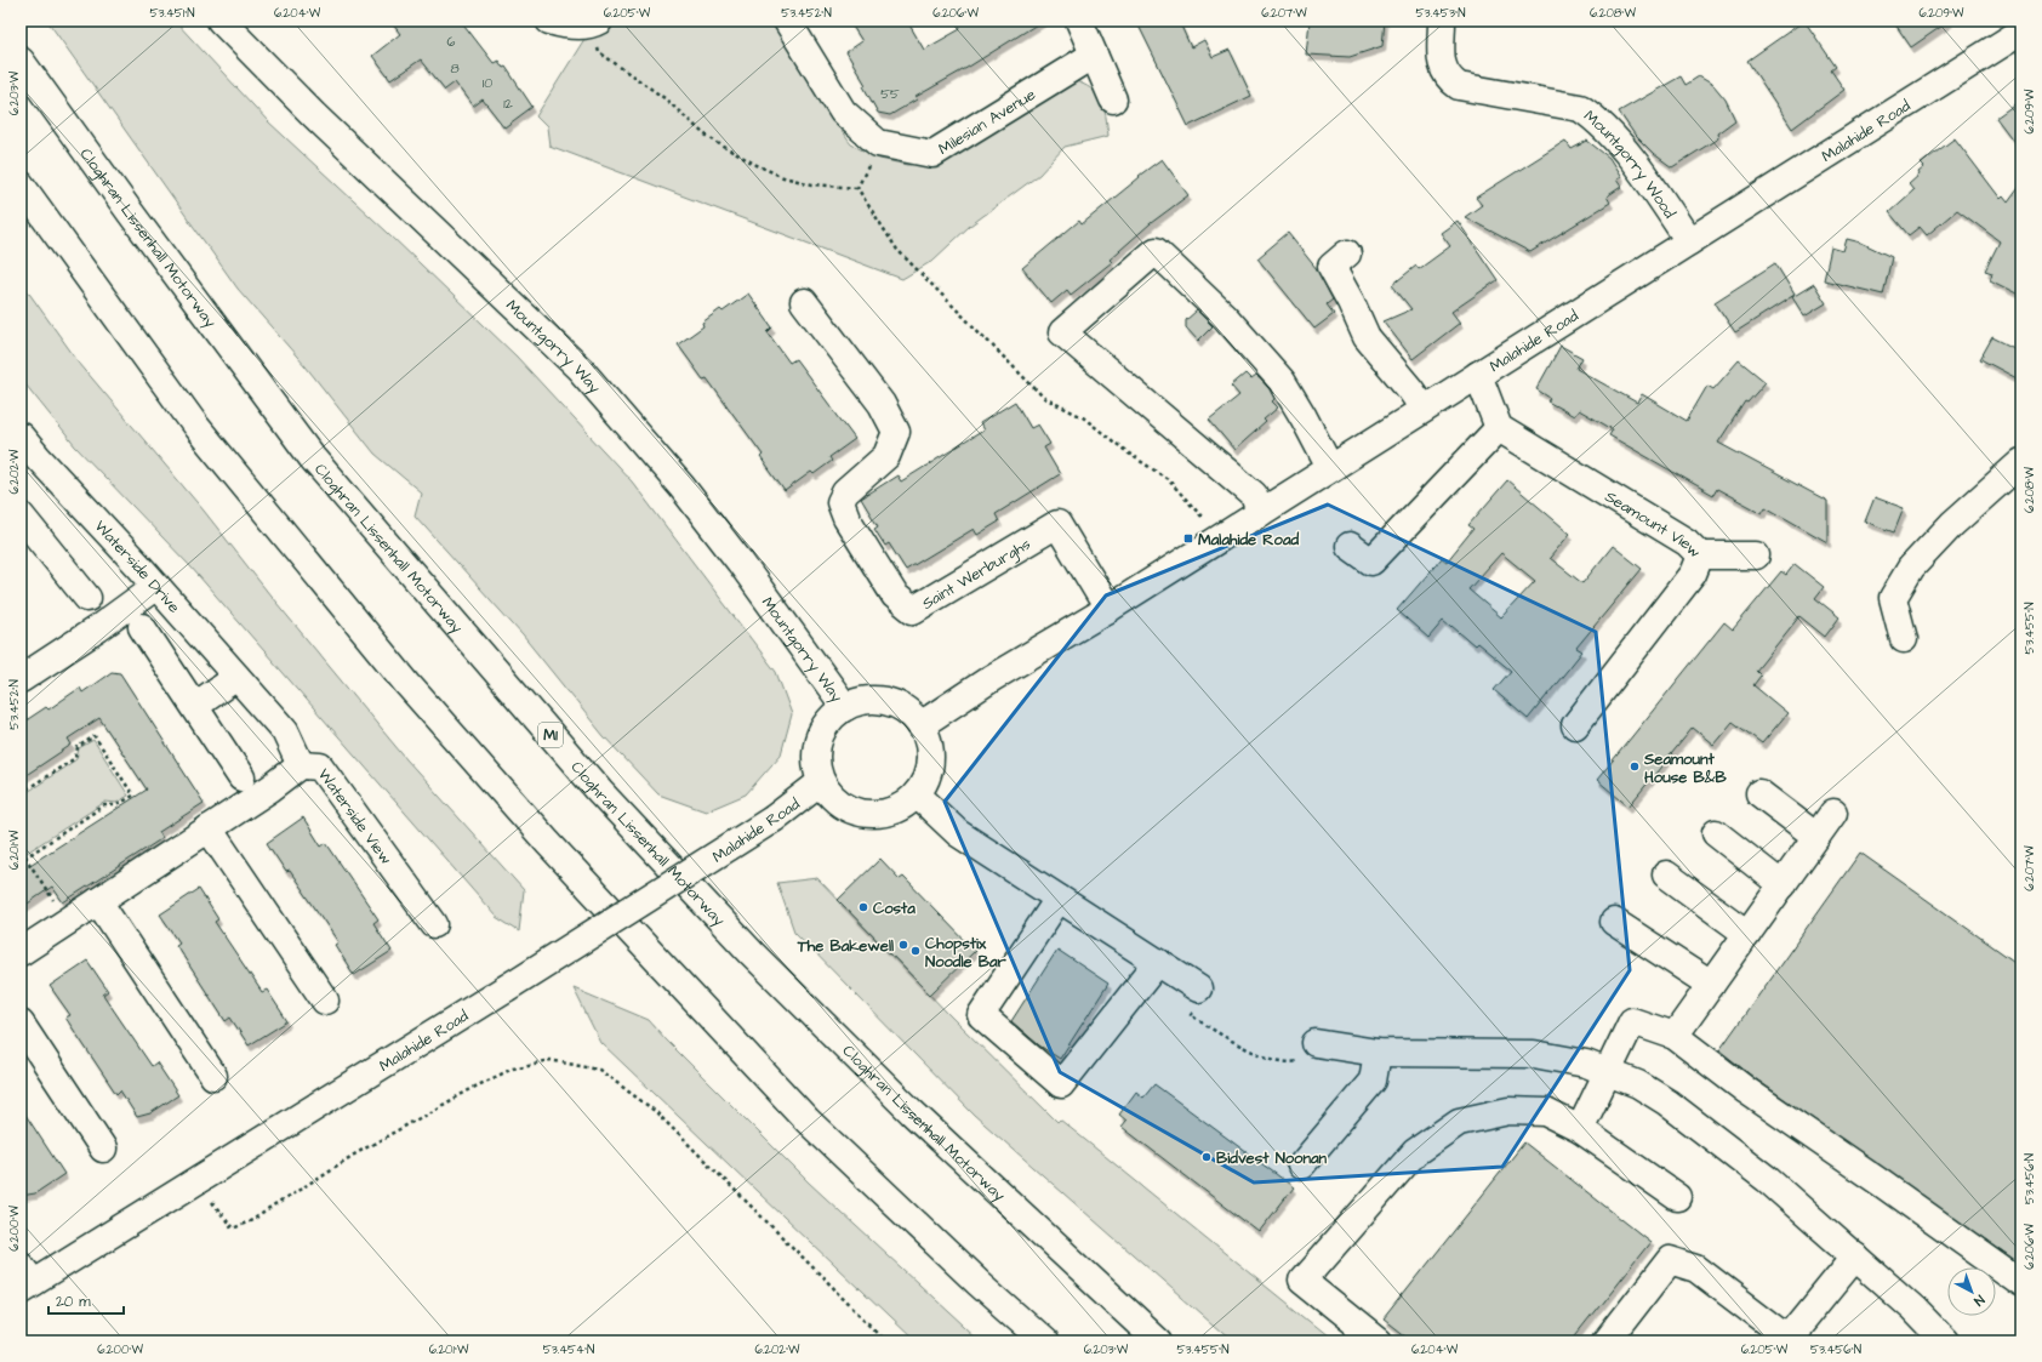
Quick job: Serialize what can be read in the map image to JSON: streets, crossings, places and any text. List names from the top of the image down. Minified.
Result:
{"streets":{"main road":["Milesian Avenue","Malahide Road","Mountgorry Wood","Cloghran Lissenhall Motorway","Mountgorry Way","Seamount View","Waterside Drive","Saint Werburghs","M1","Waterside View"]},"crossings":[["Malahide Road","Mountgorry Wood"],["Malahide Road","Mountgorry Way"],["Malahide Road","Saint Werburghs"],["Waterside Drive","Waterside View"]],"places":{"transit":["Malahide Road"],"other":["Seamount House B&B","Costa","The Bakewell","Chopstix Noodle Bar","Bidvest Noonan"]},"house_numbers":["6","8","10","55","12"],"scale_bar":"20 m","north":"bottom right","coordinates":["53.451°N","6.204°W","6.205°W","53.452°N","6.206°W","6.207°W","53.453°N","6.208°W","6.209°W","6.203°W","6.202°W","53.455°N","6.201°W","53.456°N","6.200°W","53.454°N"]}
